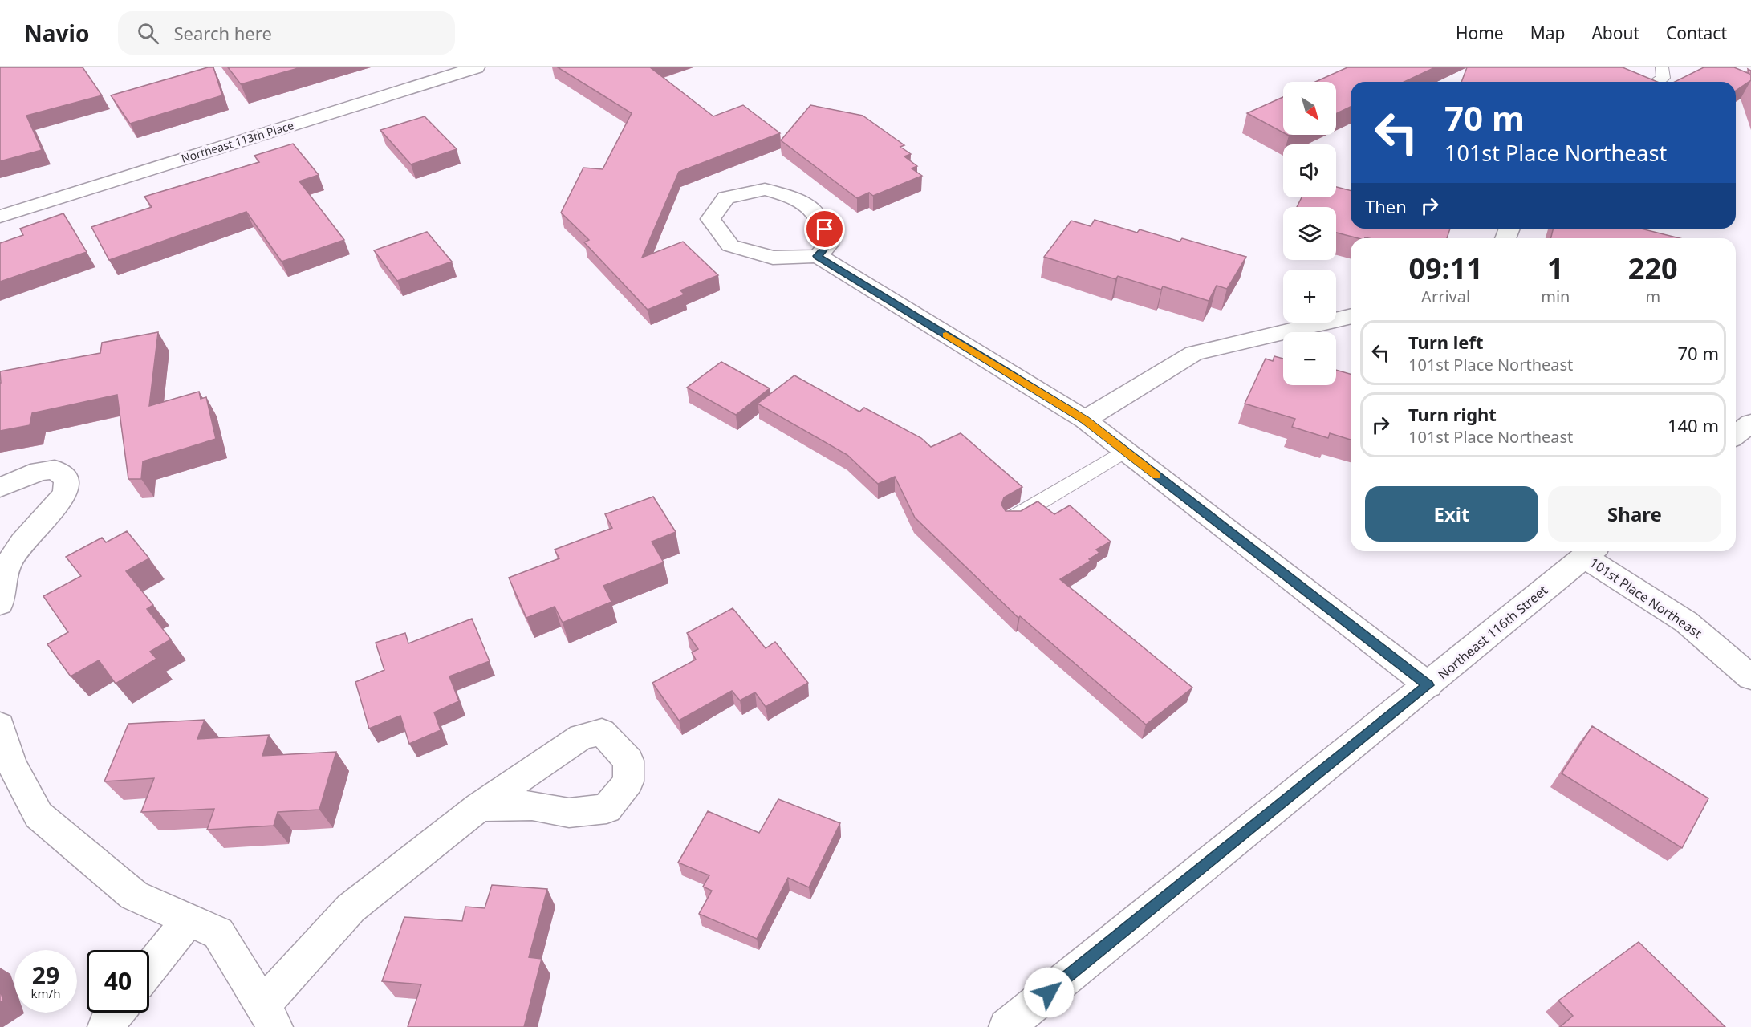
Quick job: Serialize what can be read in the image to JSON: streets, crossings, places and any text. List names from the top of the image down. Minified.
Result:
{"streets":{"street":["Northeast 113th Place","101st Place Northeast","Northeast 116th Street"]},"crossings":[["101st Place Northeast","Northeast 116th Street"]],"north":"bottom right","page":{"header":"Navio","search":"Search here","nav":["Home","Map","About","Contact"],"map_buttons":["+","−"],"turn":["70 m","101st Place Northeast"],"then":"Then","eta":["09:11","Arrival","1","min","220","m"],"list":[{"name":"Turn left","note":"101st Place Northeast","value":"70 m"},{"name":"Turn right","note":"101st Place Northeast","value":"140 m"}],"buttons":["Exit","Share"],"speed":"29 km/h","limit":"40"}}
